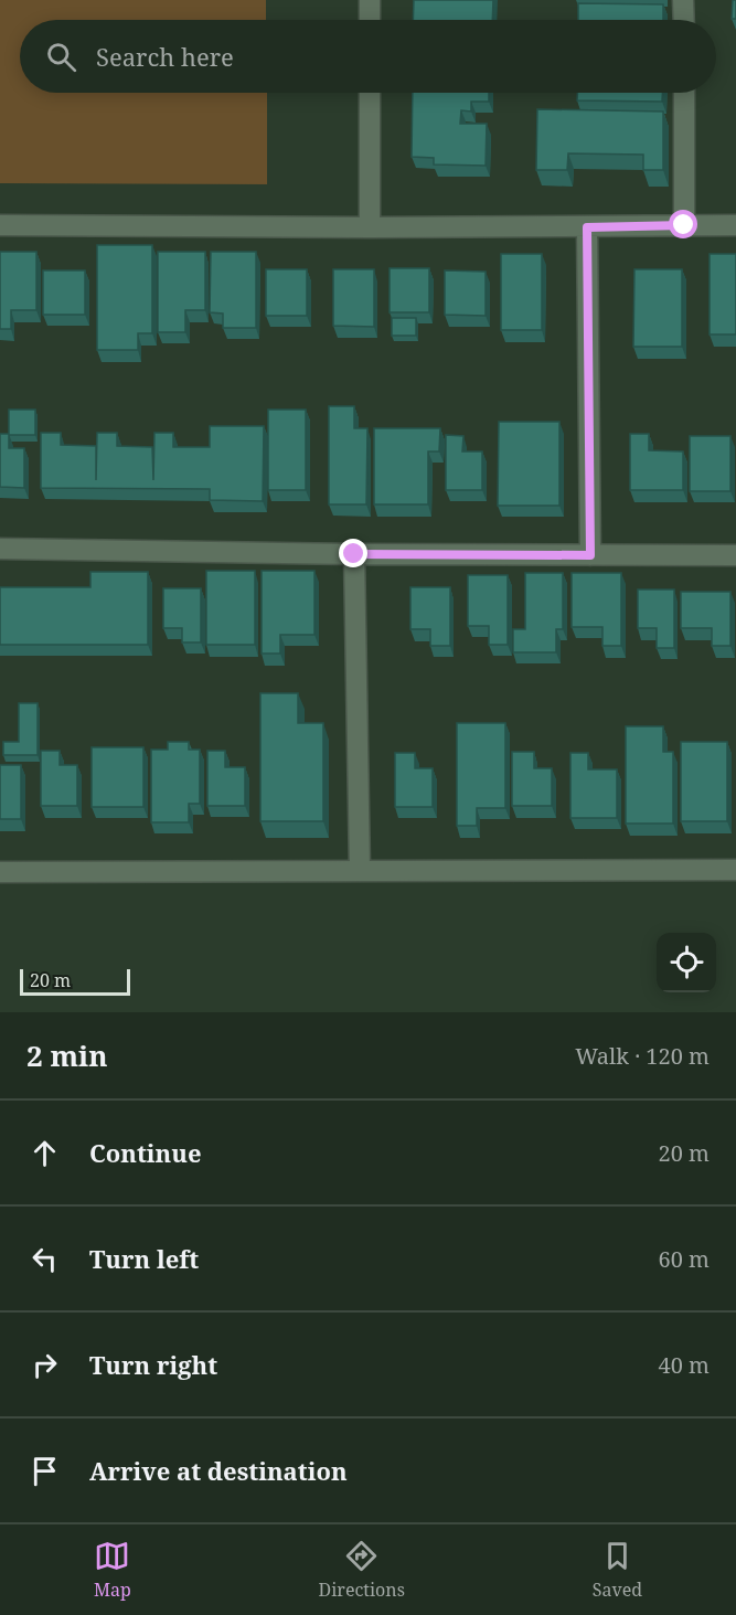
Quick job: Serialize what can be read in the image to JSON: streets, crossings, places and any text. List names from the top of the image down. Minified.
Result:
{"scale_bar":"20 m","page":{"search":"Search here","scale":"20 m","heading":["2 min","Walk · 120 m"],"list":[["Continue","20 m"],["Turn left","60 m"],["Turn right","40 m"],"Arrive at destination"],"nav":["Map","Directions","Saved"]}}
